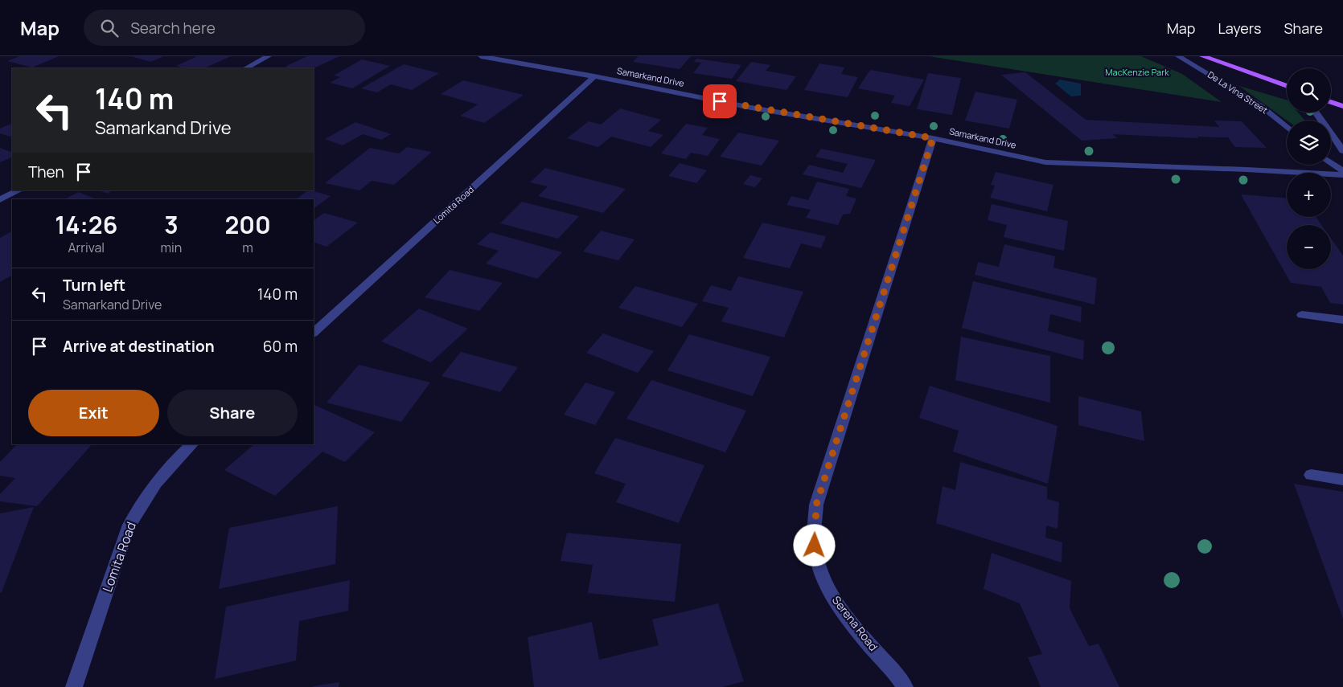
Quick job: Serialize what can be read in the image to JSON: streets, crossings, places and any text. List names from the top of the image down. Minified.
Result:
{"streets":{"street":["Samarkand Drive","De La Vina Street","Lomita Road","Serena Road"]},"crossings":[["Samarkand Drive","Lomita Road"],["Samarkand Drive","Serena Road"]],"parks":["MacKenzie Park"],"page":{"header":"Map","search":"Search here","nav":["Map","Layers","Share"],"map_buttons":["+","−"],"turn":["140 m","Samarkand Drive"],"then":"Then","eta":["14:26","Arrival","3","min","200","m"],"list":[{"name":"Turn left","note":"Samarkand Drive","value":"140 m"},{"name":"Arrive at destination","value":"60 m"}],"buttons":["Exit","Share"]}}
